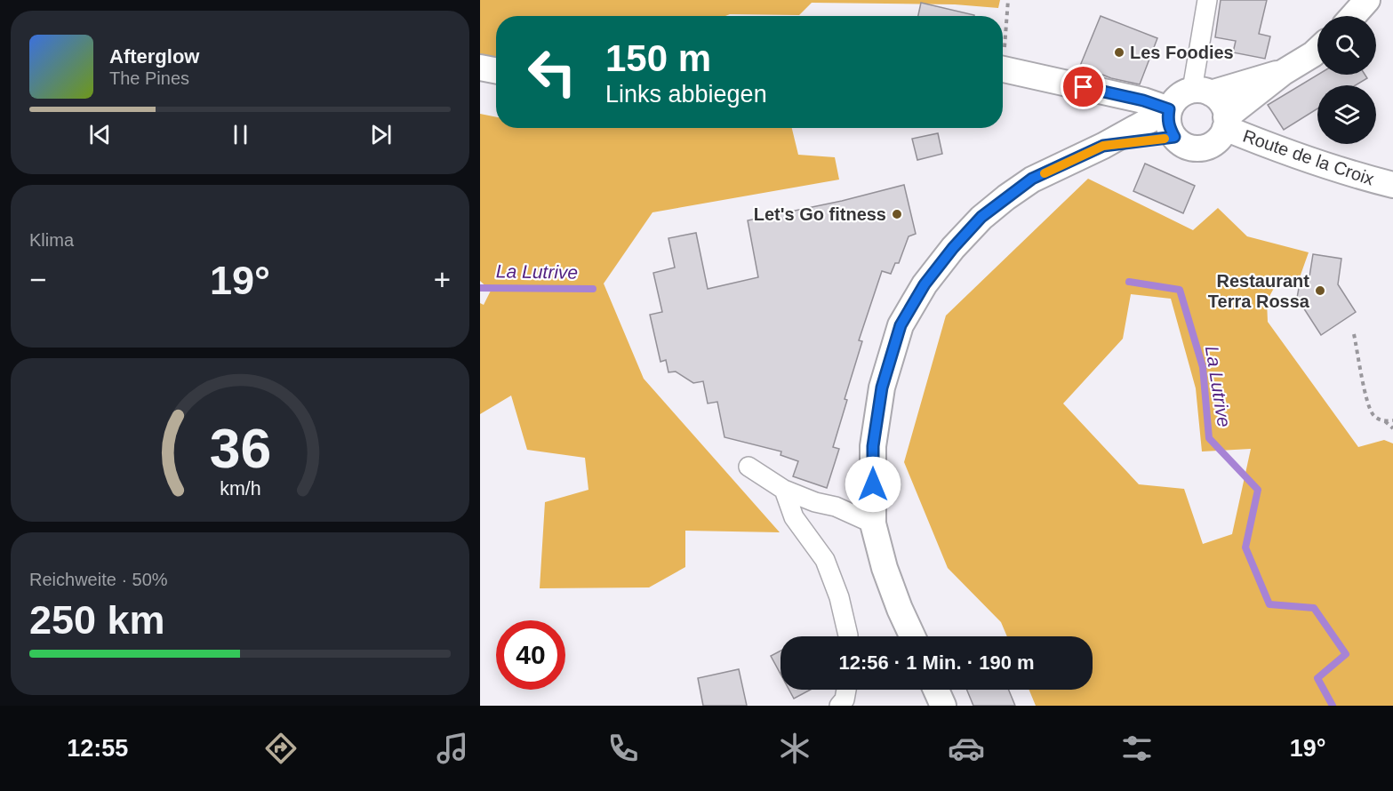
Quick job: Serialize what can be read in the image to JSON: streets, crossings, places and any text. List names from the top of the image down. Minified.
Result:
{"streets":{"street":["Route de la Croix"]},"water":["La Lutrive"],"places":["Les Foodies","Let's Go fitness","Restaurant Terra Rossa"],"page":{"turn":["150 m","Links abbiegen"],"song":["Afterglow","The Pines"],"tile":["Klima",["Reichweite · 50%","250 km"]],"heat":["−","19°","+"],"limit":"40","trip":"12:56 · 1 Min. · 190 m","tabs":["12:55","19°"],"gauge":["36","km/h"]}}
